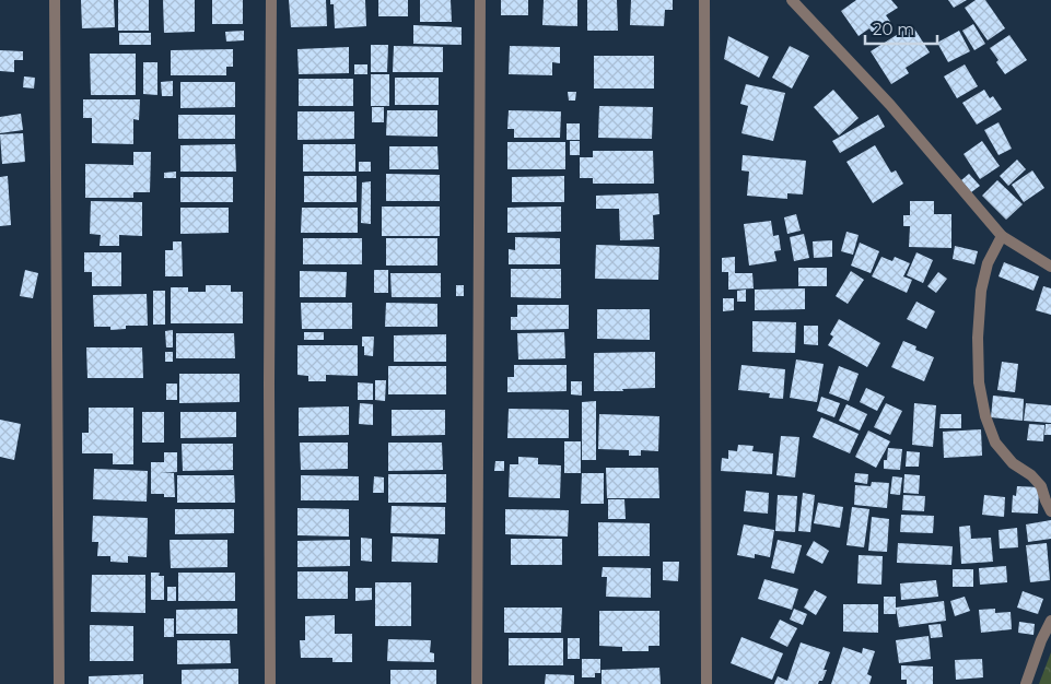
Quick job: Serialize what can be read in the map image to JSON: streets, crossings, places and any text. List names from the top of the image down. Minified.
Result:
{"scale_bar":"20 m"}
